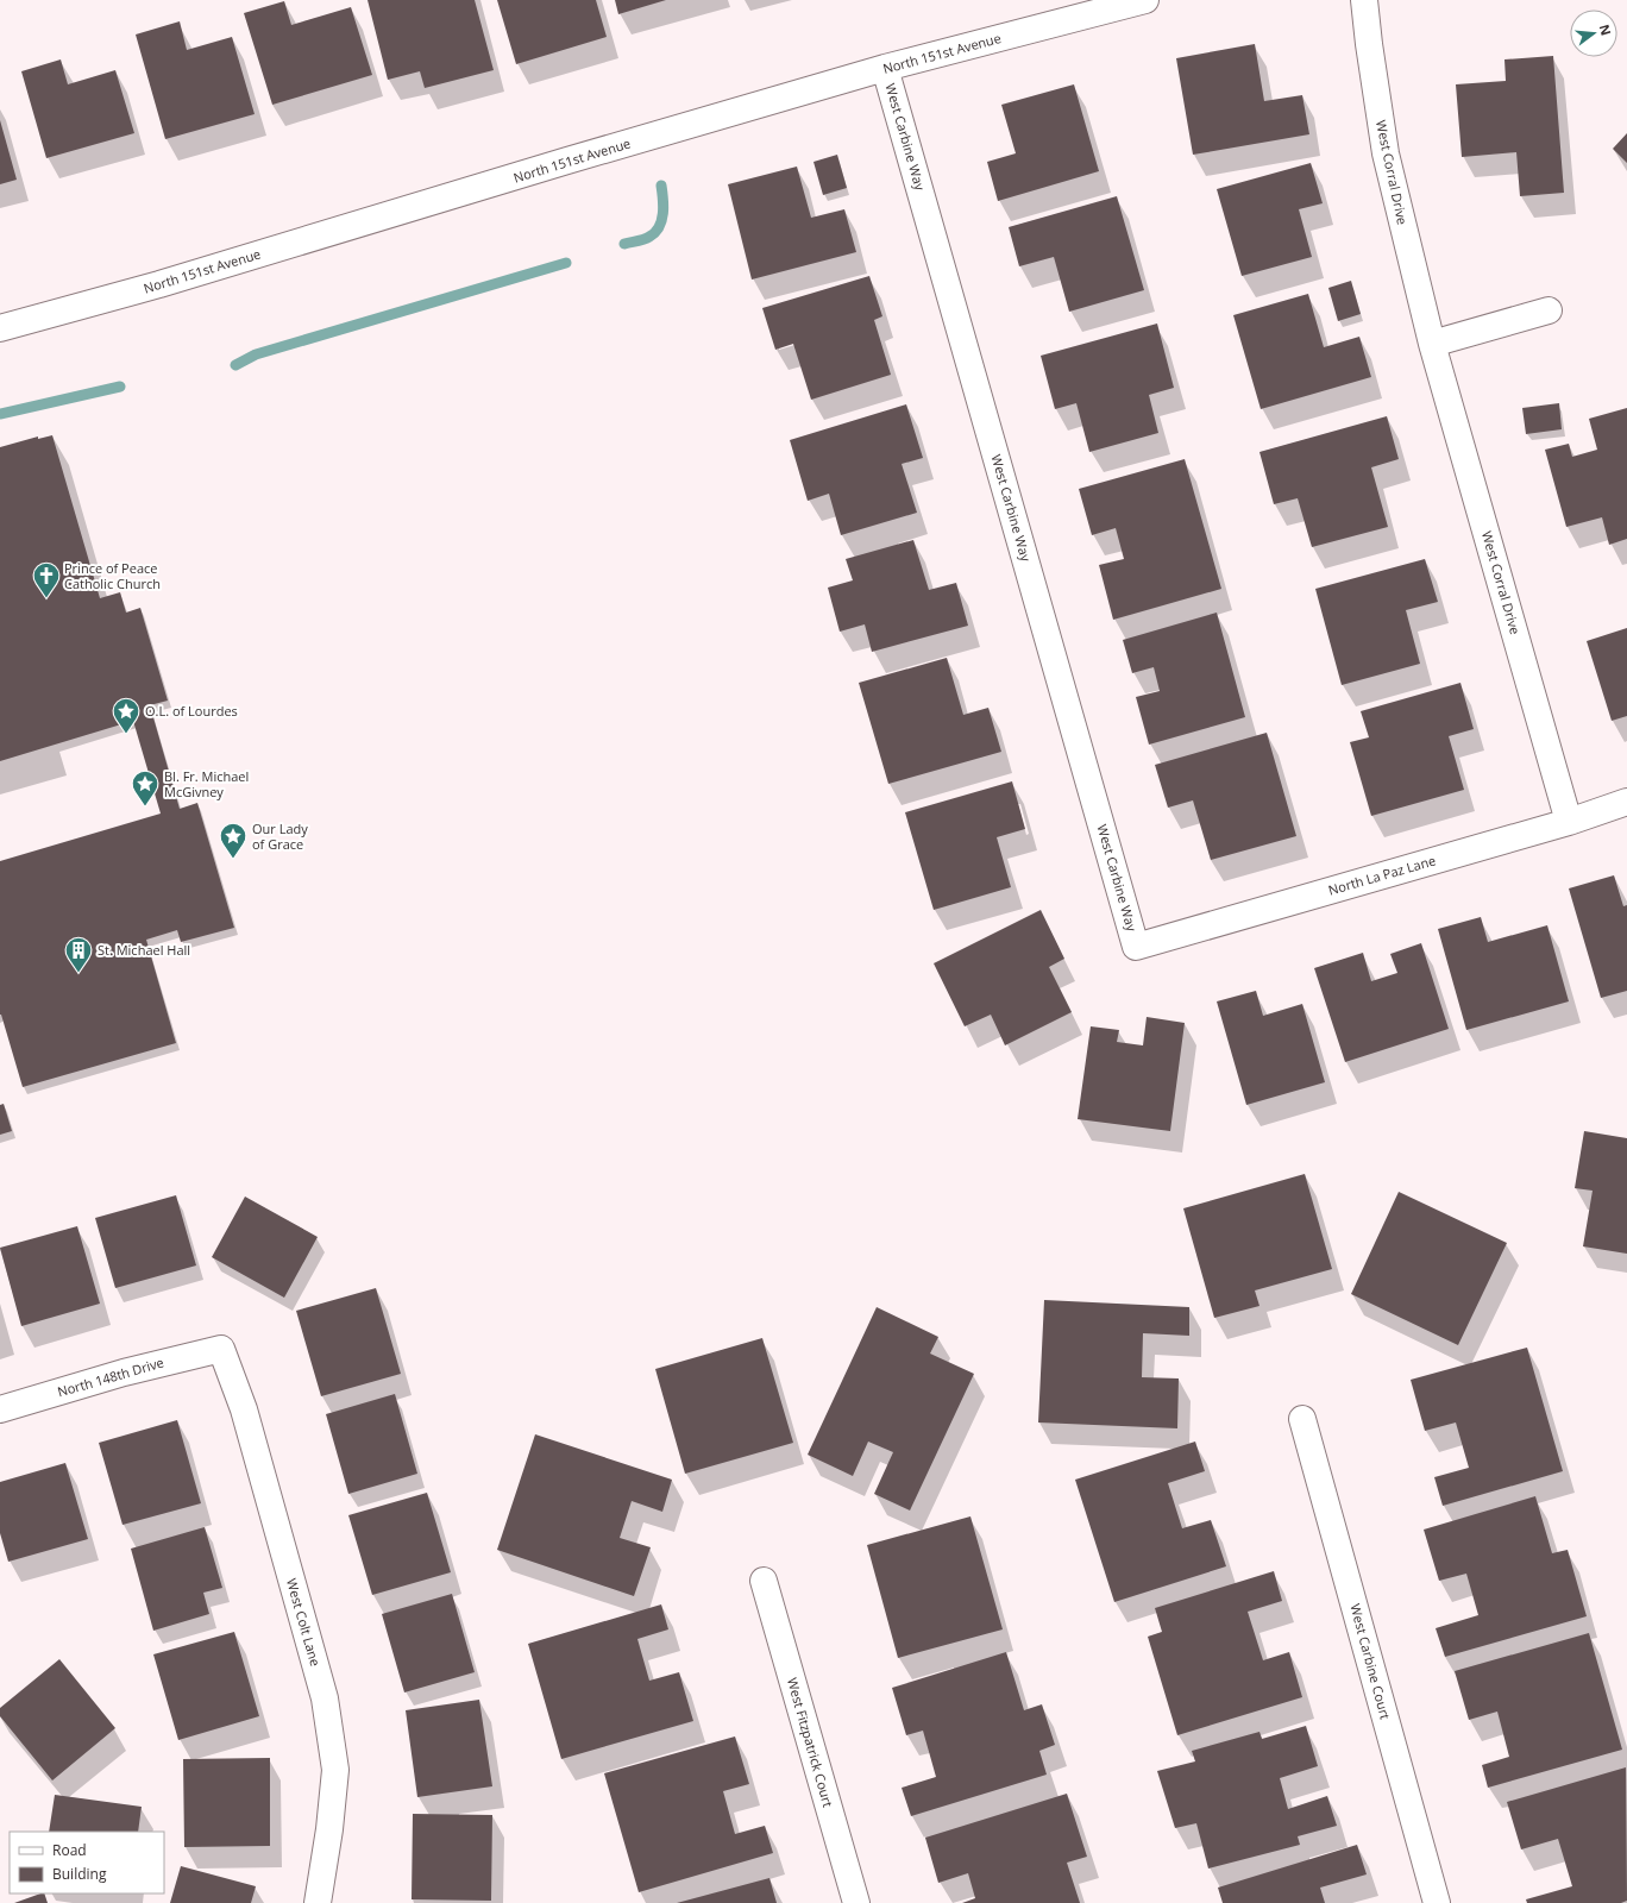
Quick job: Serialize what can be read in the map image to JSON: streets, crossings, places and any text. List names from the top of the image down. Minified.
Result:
{"streets":{"street":["North 151st Avenue","West Carbine Way","West Corral Drive","North La Paz Lane","North 148th Drive","West Colt Lane","West Carbine Court","West Fitzpatrick Court"]},"crossings":[["North 151st Avenue","West Carbine Way"],["West Carbine Way","North La Paz Lane"],["West Corral Drive","North La Paz Lane"],["North 148th Drive","West Colt Lane"]],"places":{"church":["Prince of Peace Catholic Church"],"place":["O.L. of Lourdes","Bl. Fr. Michael McGivney","Our Lady of Grace"],"building":["St. Michael Hall"]},"legend":["Road","Building"],"north":"right"}
